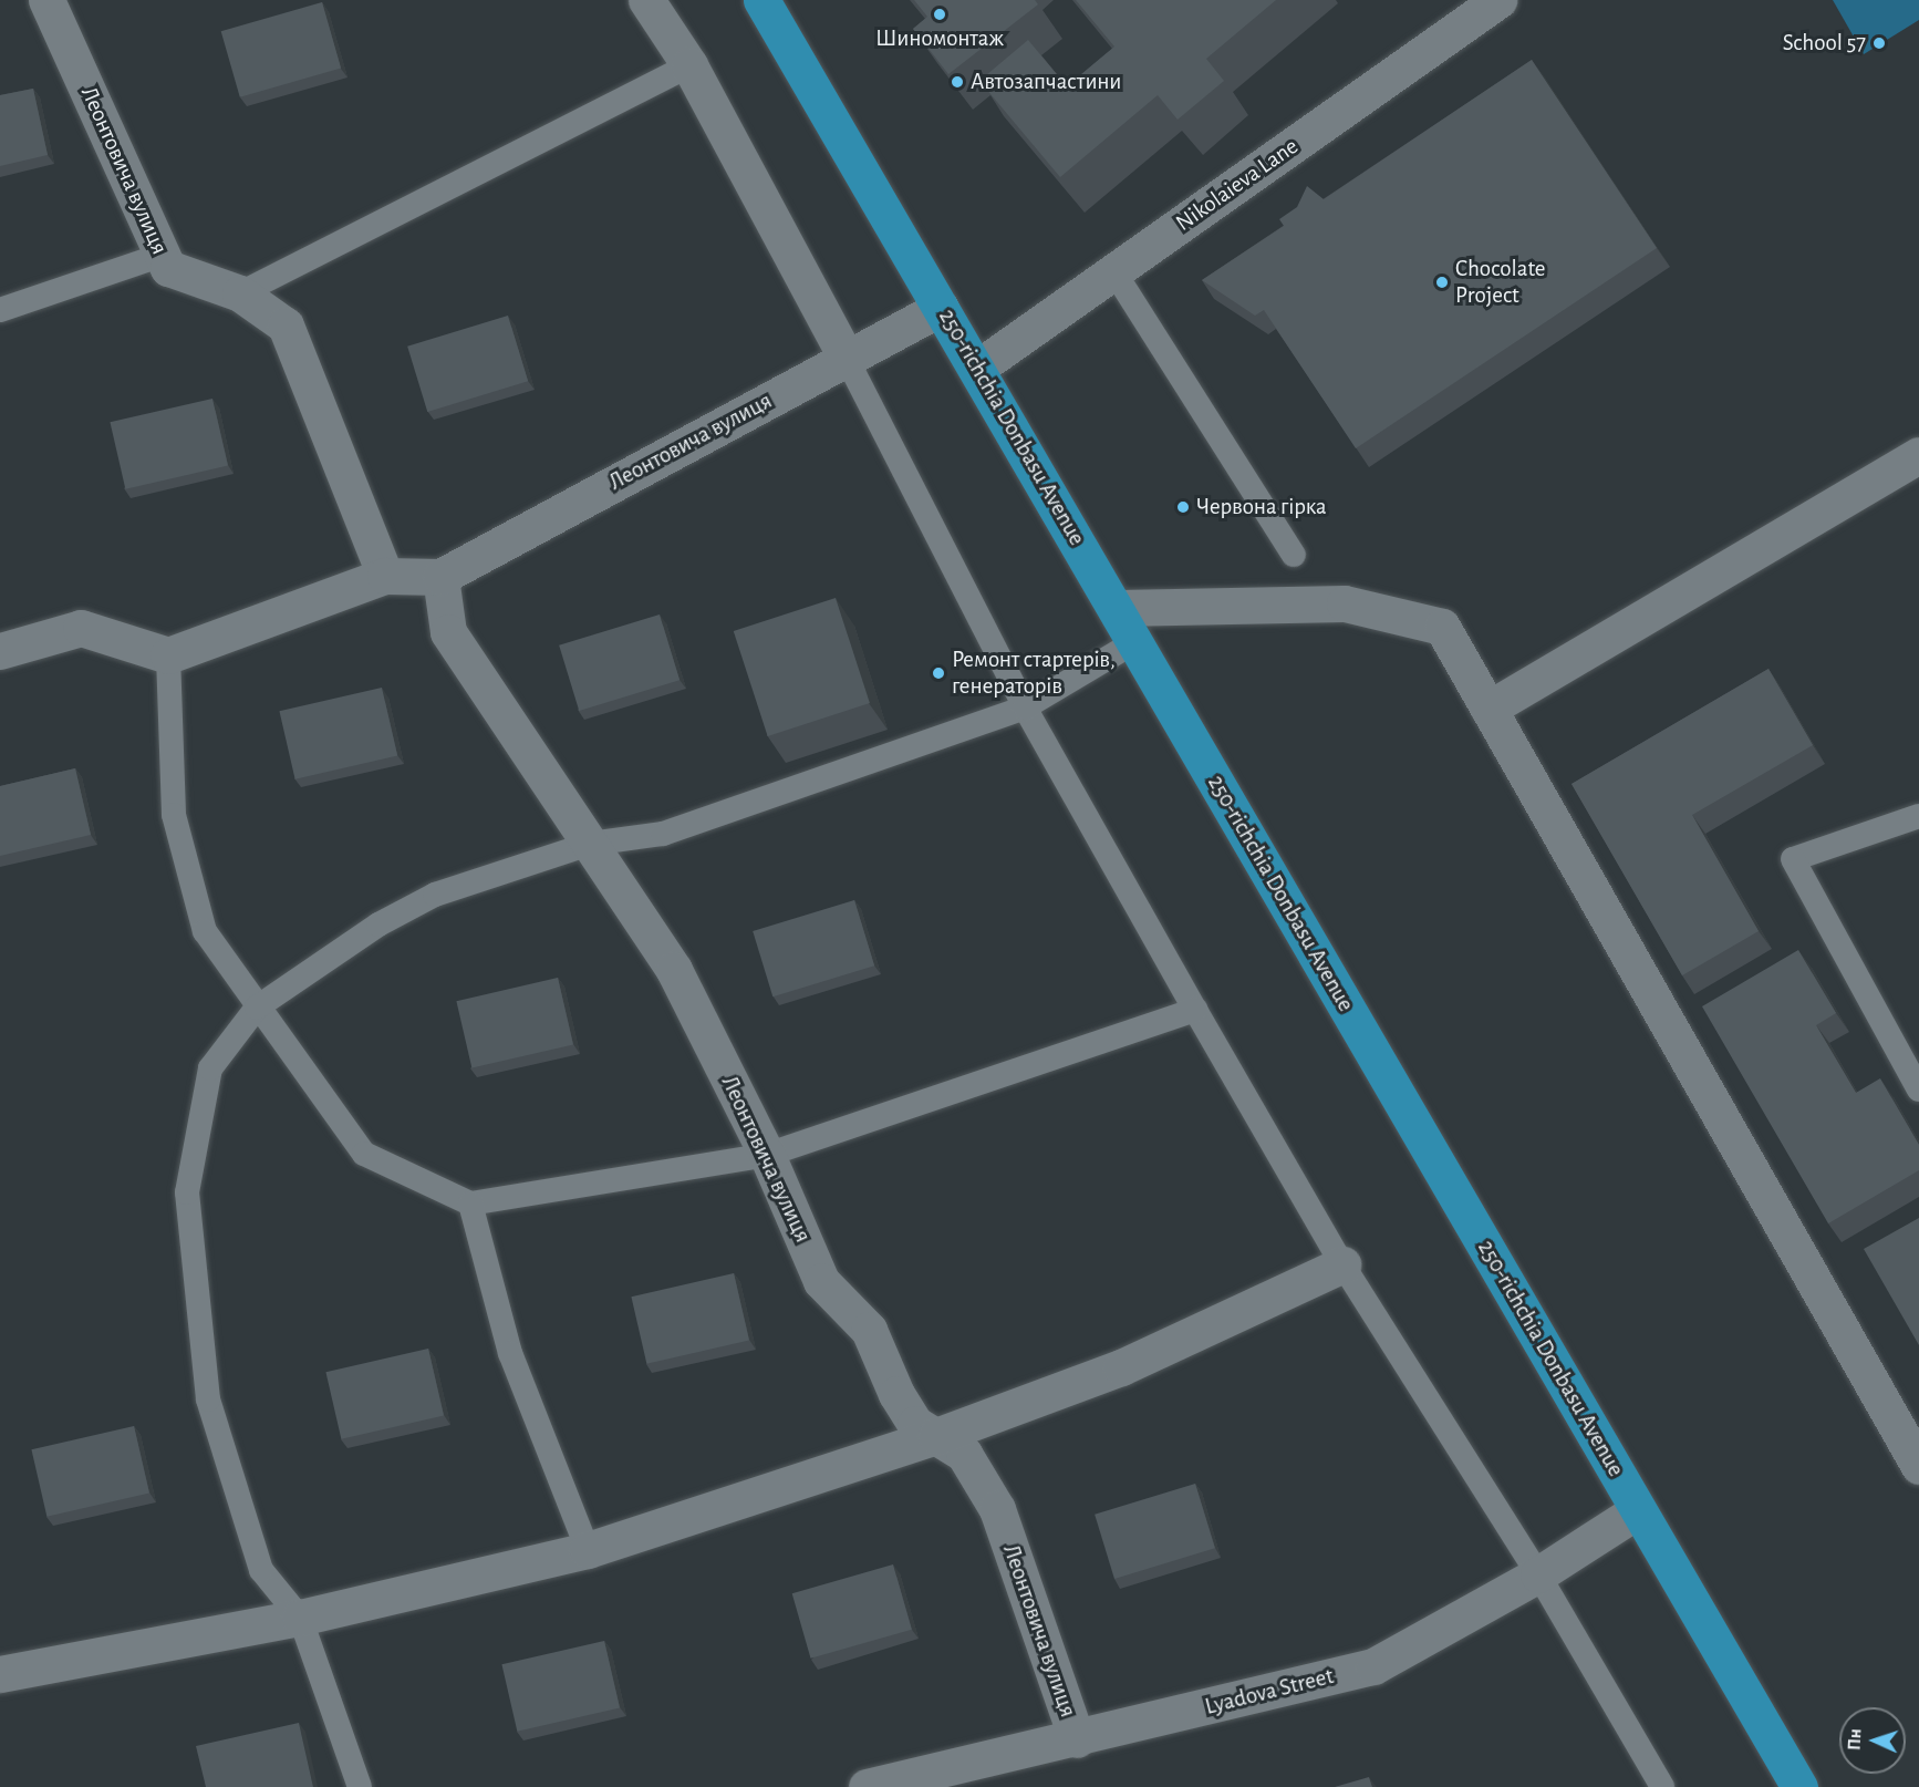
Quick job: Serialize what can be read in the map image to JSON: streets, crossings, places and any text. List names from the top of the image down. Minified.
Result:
{"streets":{"main road":["250-richchia Donbasu Avenue"],"street":["Леонтовича вулиця","Nikolaieva Lane","Lyadova Street"]},"crossings":[["Леонтовича вулиця","250-richchia Donbasu Avenue"],["Леонтовича вулиця","Lyadova Street"],["Nikolaieva Lane","250-richchia Donbasu Avenue"],["250-richchia Donbasu Avenue","Lyadova Street"]],"places":["Шиномонтаж","School 57","Автозапчастини","Chocolate Project","Червона гірка","Ремонт стартерів, генераторів"],"north":"left"}
